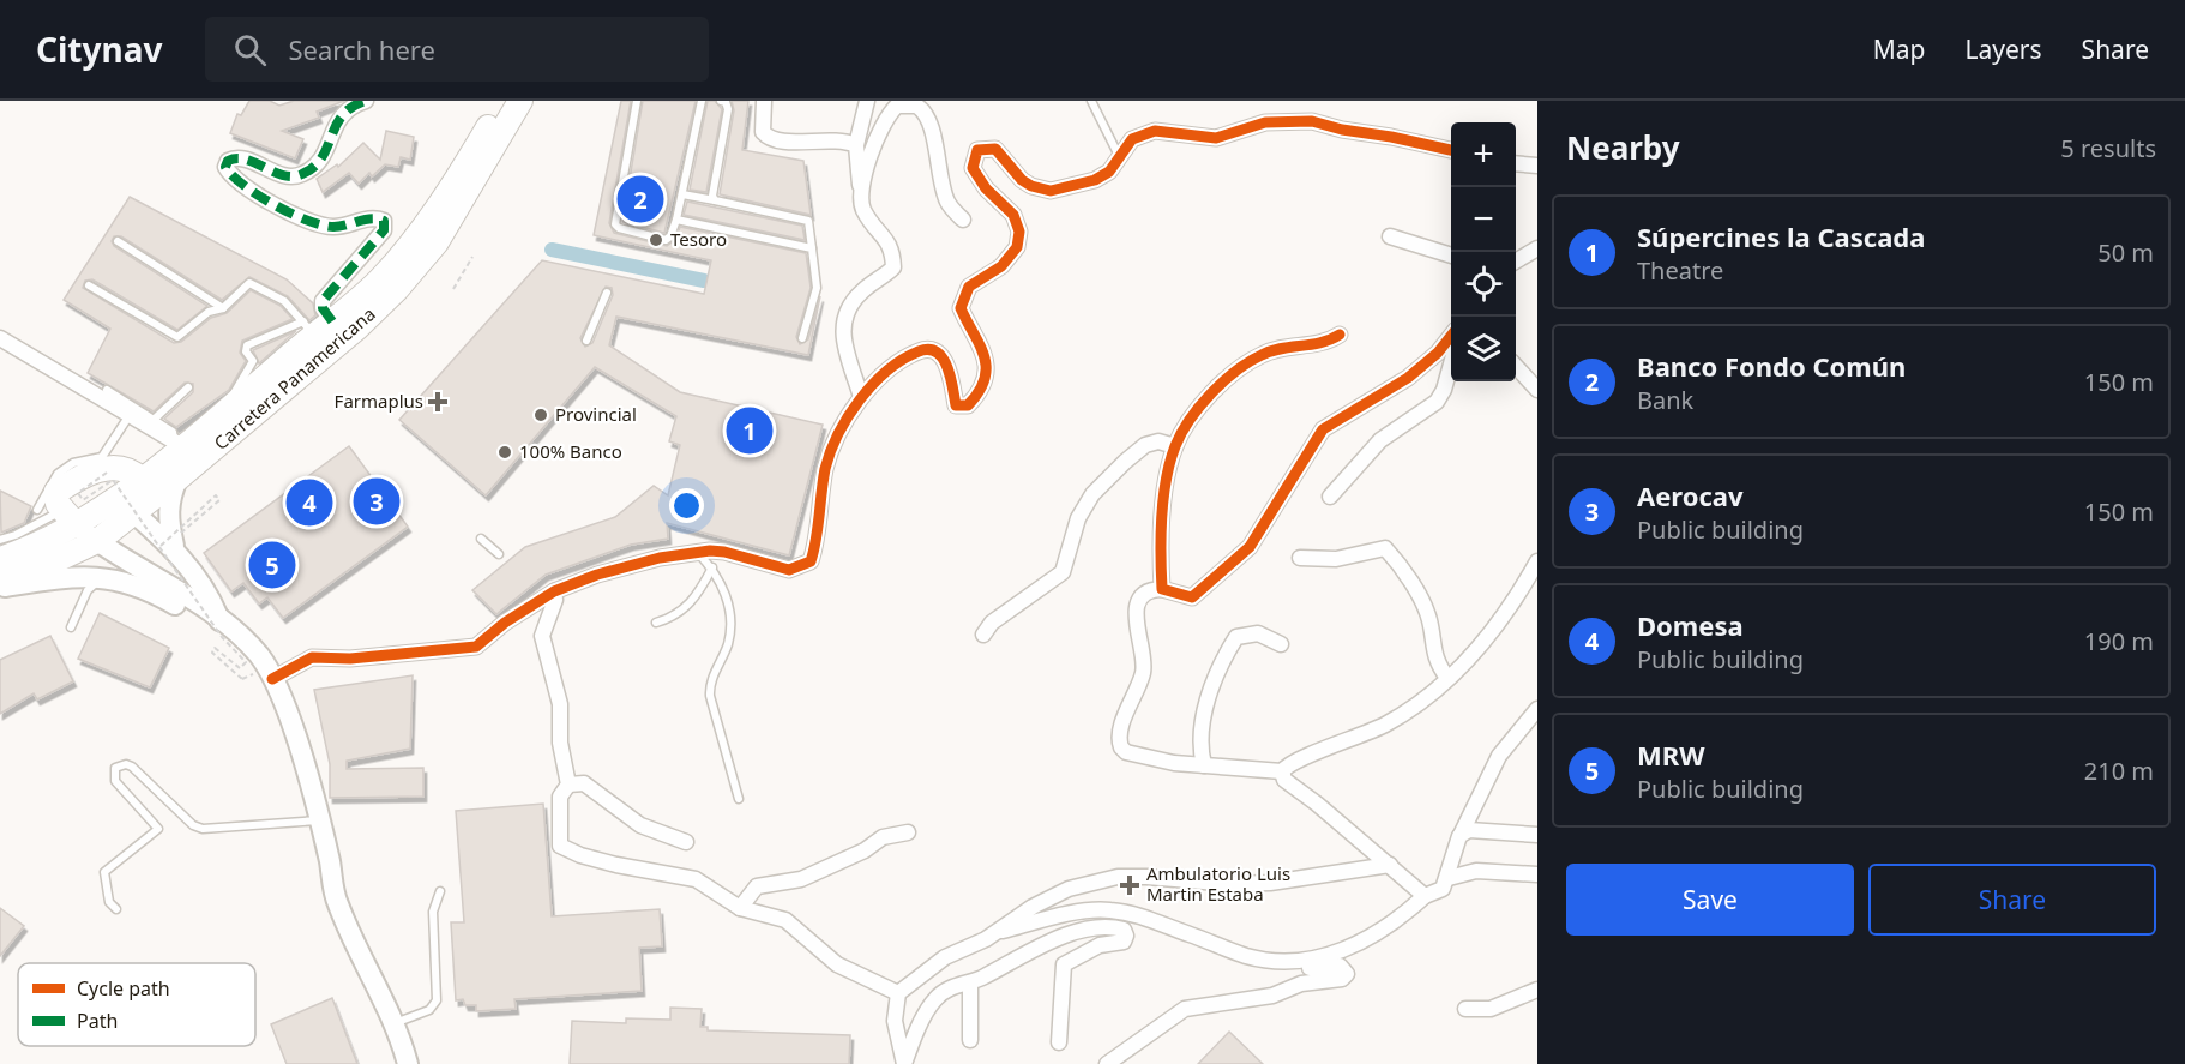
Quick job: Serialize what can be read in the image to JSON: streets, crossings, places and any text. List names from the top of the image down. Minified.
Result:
{"streets":{"main road":["Carretera Panamericana"]},"places":{"other":["Tesoro","Provincial","100% Banco"],"health":["Farmaplus","Ambulatorio Luis Martin Estaba"]},"legend":["Cycle path","Path"],"page":{"header":"Citynav","search":"Search here","nav":["Map","Layers","Share"],"heading":["Nearby","5 results"],"map_buttons":["+","−"],"pins":["2","1","3","4","5"],"list":[{"mark":"1","name":"Súpercines la Cascada","note":"Theatre","value":"50 m"},{"mark":"2","name":"Banco Fondo Común","note":"Bank","value":"150 m"},{"mark":"3","name":"Aerocav","note":"Public building","value":"150 m"},{"mark":"4","name":"Domesa","note":"Public building","value":"190 m"},{"mark":"5","name":"MRW","note":"Public building","value":"210 m"}],"buttons":["Save","Share"]}}
